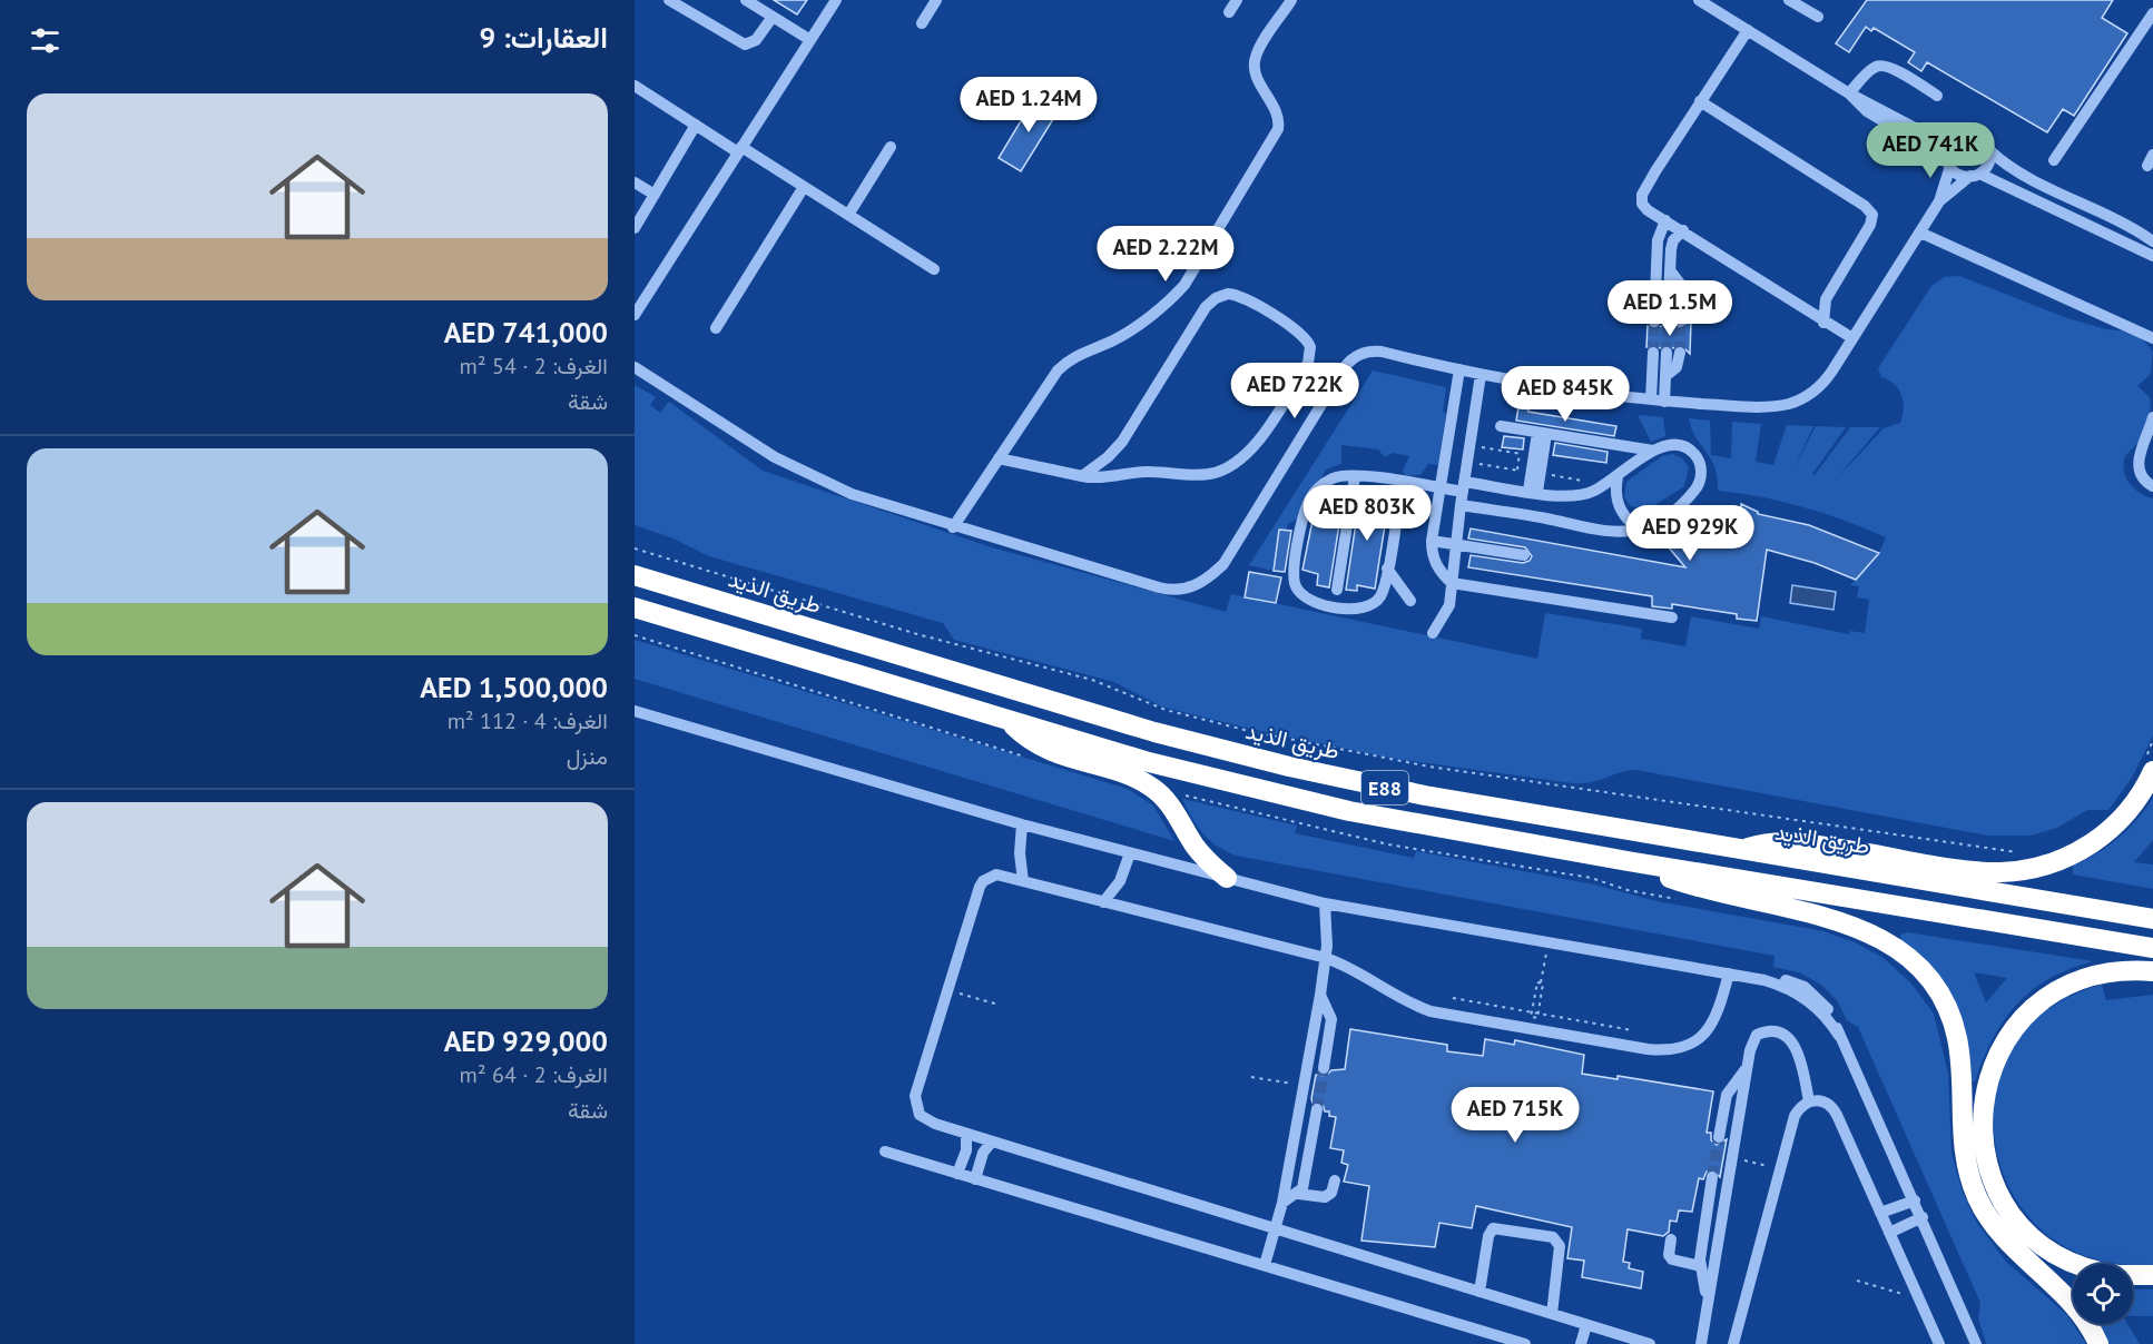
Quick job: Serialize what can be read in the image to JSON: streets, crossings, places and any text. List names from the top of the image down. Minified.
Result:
{"streets":{"highway":["طريق الذيد","E88"]},"page":{"heading":"العقارات: 9","price":["AED 1.24M","AED 741K","AED 2.22M","AED 1.5M","AED 722K","AED 845K","AED 803K","AED 929K","AED 715K"],"list":[{"name":"AED 741,000","note":"الغرف: 2 · 54 m² · شقة"},{"name":"AED 1,500,000","note":"الغرف: 4 · 112 m² · منزل"},{"name":"AED 929,000","note":"الغرف: 2 · 64 m² · شقة"}]}}
